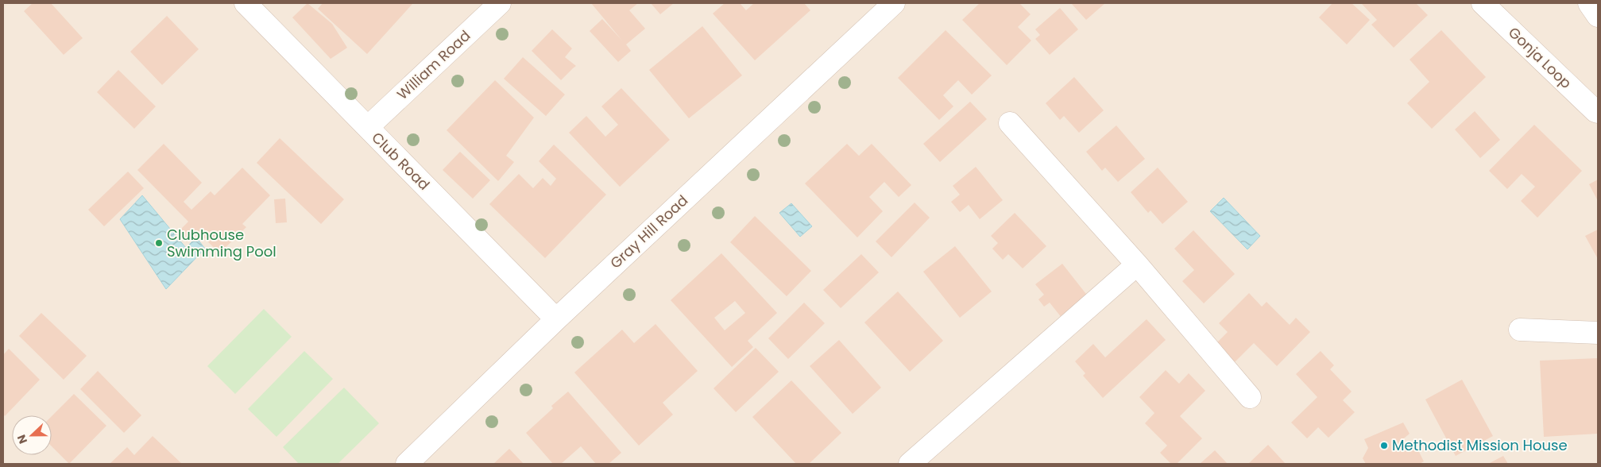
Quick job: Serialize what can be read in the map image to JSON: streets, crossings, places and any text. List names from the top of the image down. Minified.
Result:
{"streets":{"street":["Gonja Loop","William Road","Club Road","Gray Hill Road"]},"crossings":[["William Road","Club Road"],["Club Road","Gray Hill Road"]],"places":["Clubhouse Swimming Pool","Methodist Mission House"],"north":"left"}
